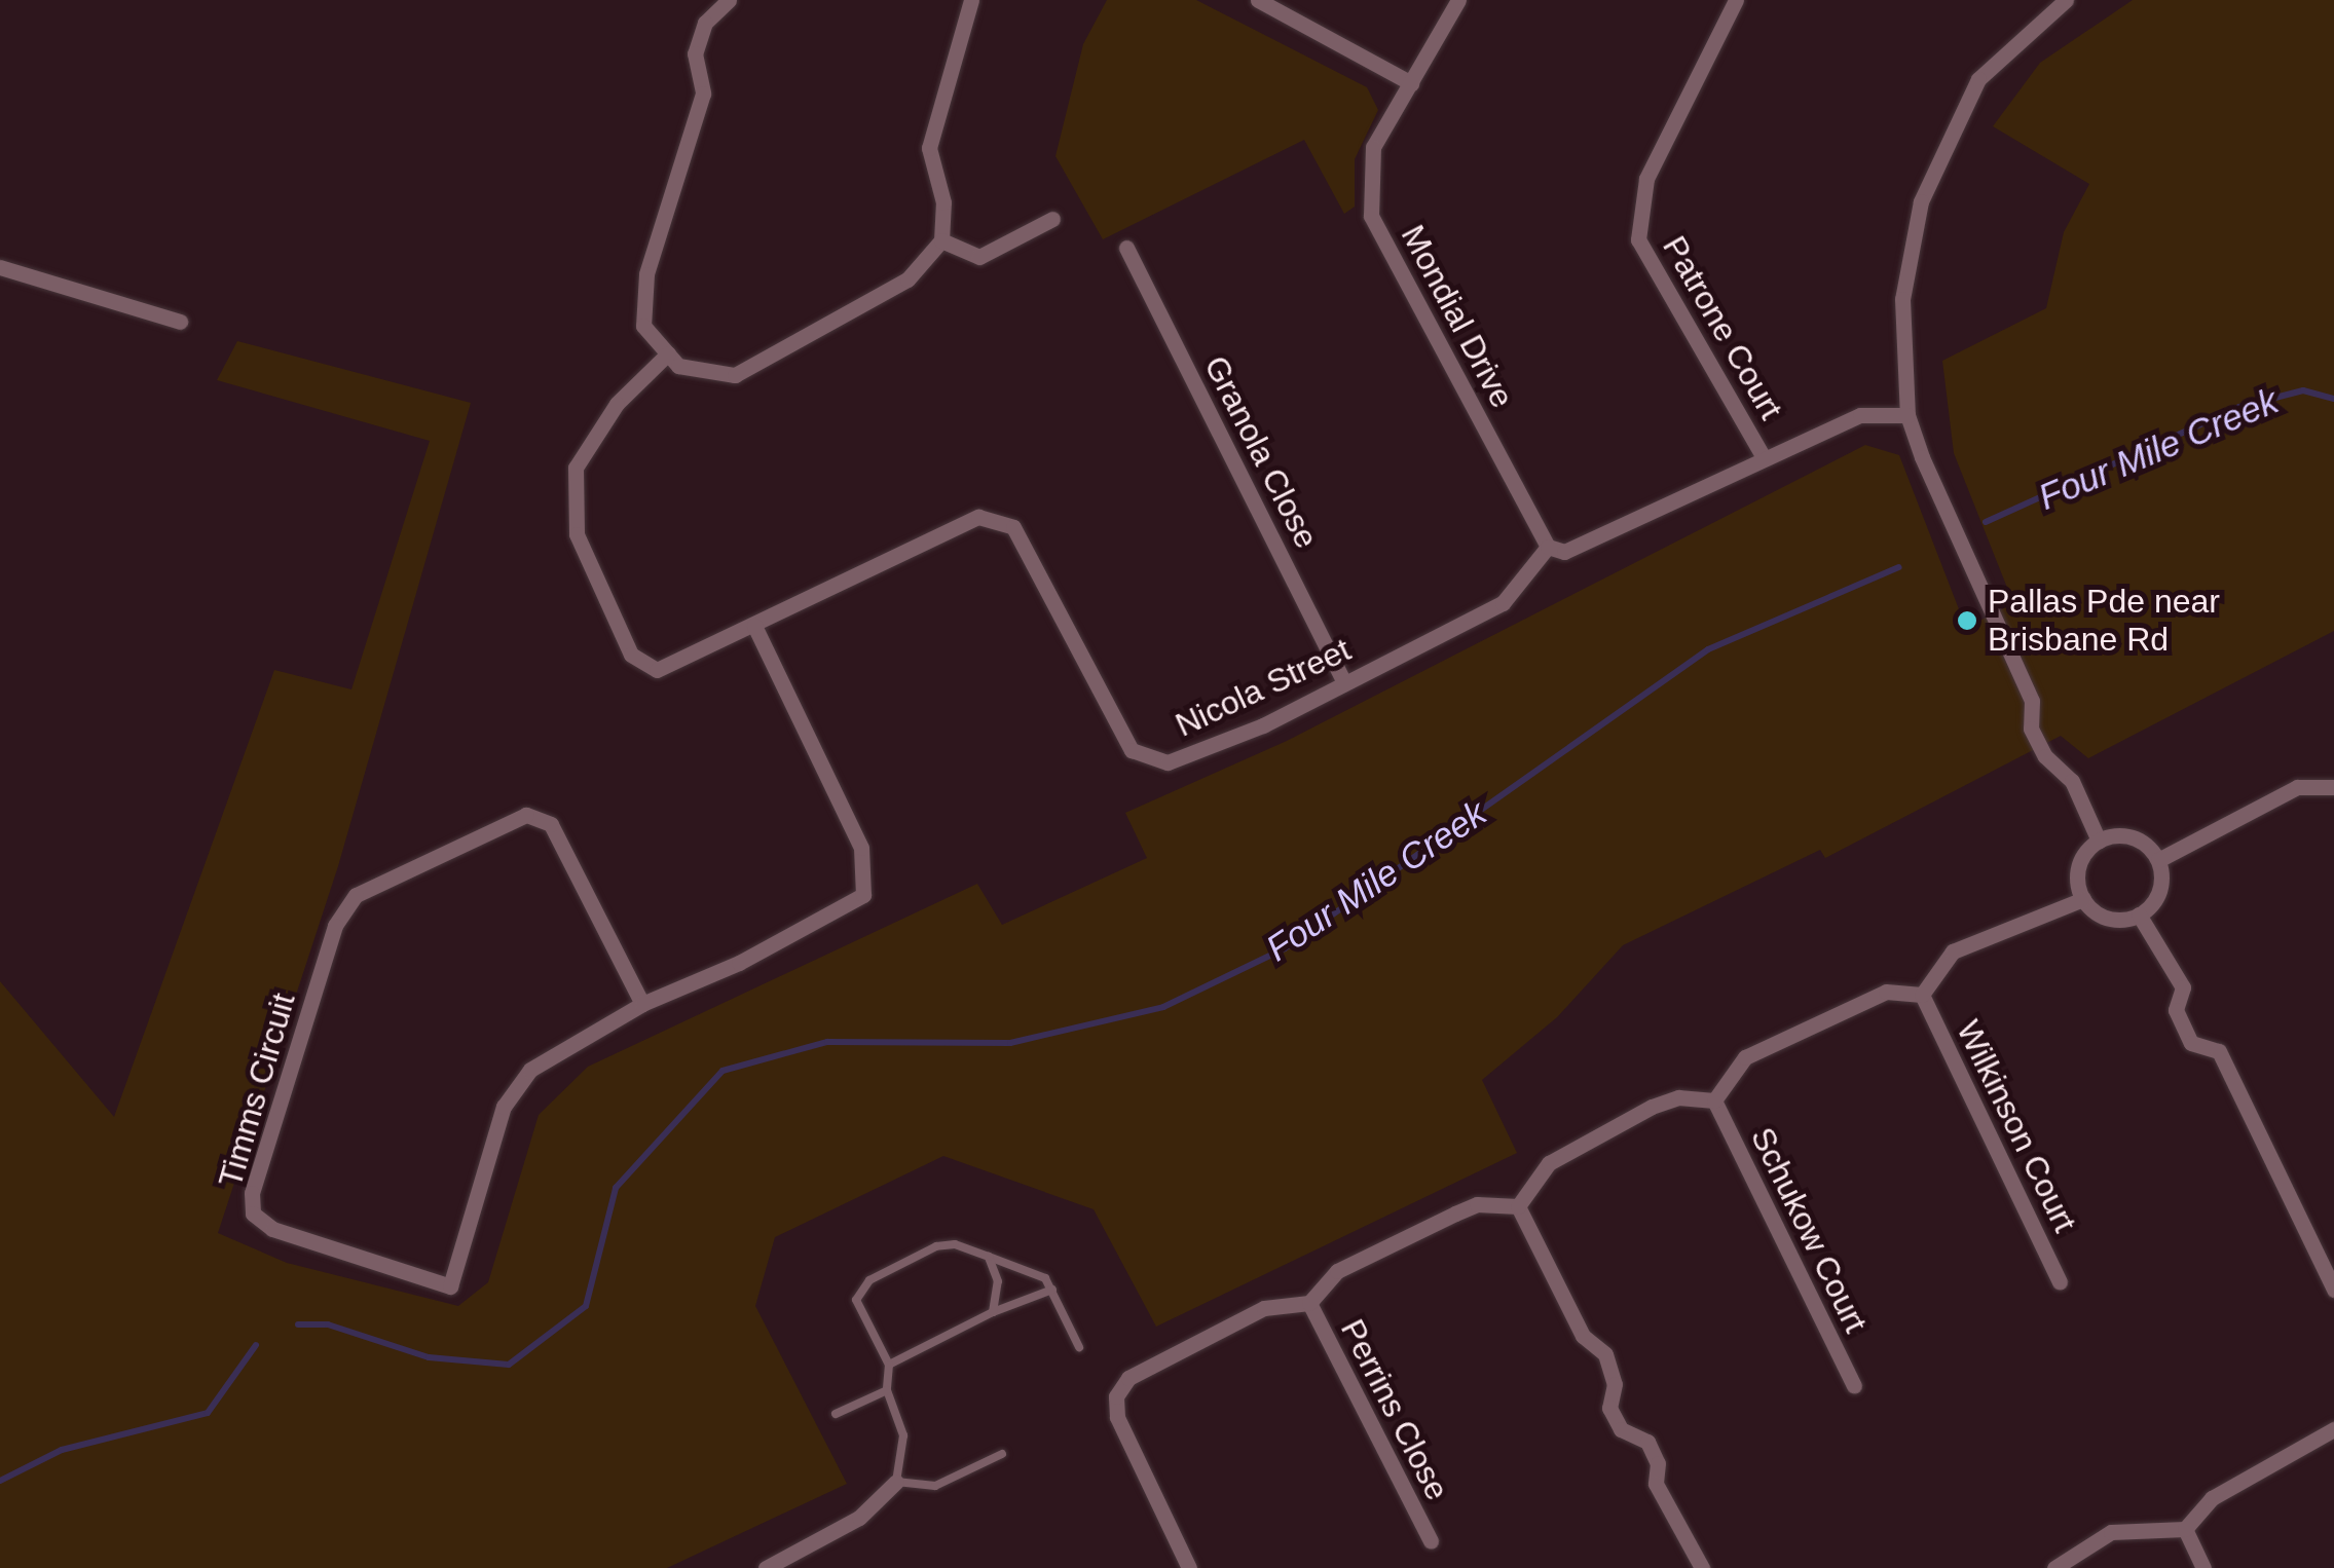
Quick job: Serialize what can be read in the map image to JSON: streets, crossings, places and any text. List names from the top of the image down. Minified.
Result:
{"streets":{"street":["Mondial Drive","Patrone Court","Granola Close","Nicola Street","Timms Circuit","Wilkinson Court","Schukow Court","Perrins Close"]},"crossings":[["Mondial Drive","Nicola Street"],["Granola Close","Nicola Street"],["Nicola Street","Timms Circuit"]],"water":["Four Mile Creek"],"places":["Pallas Pde near Brisbane Rd"]}
